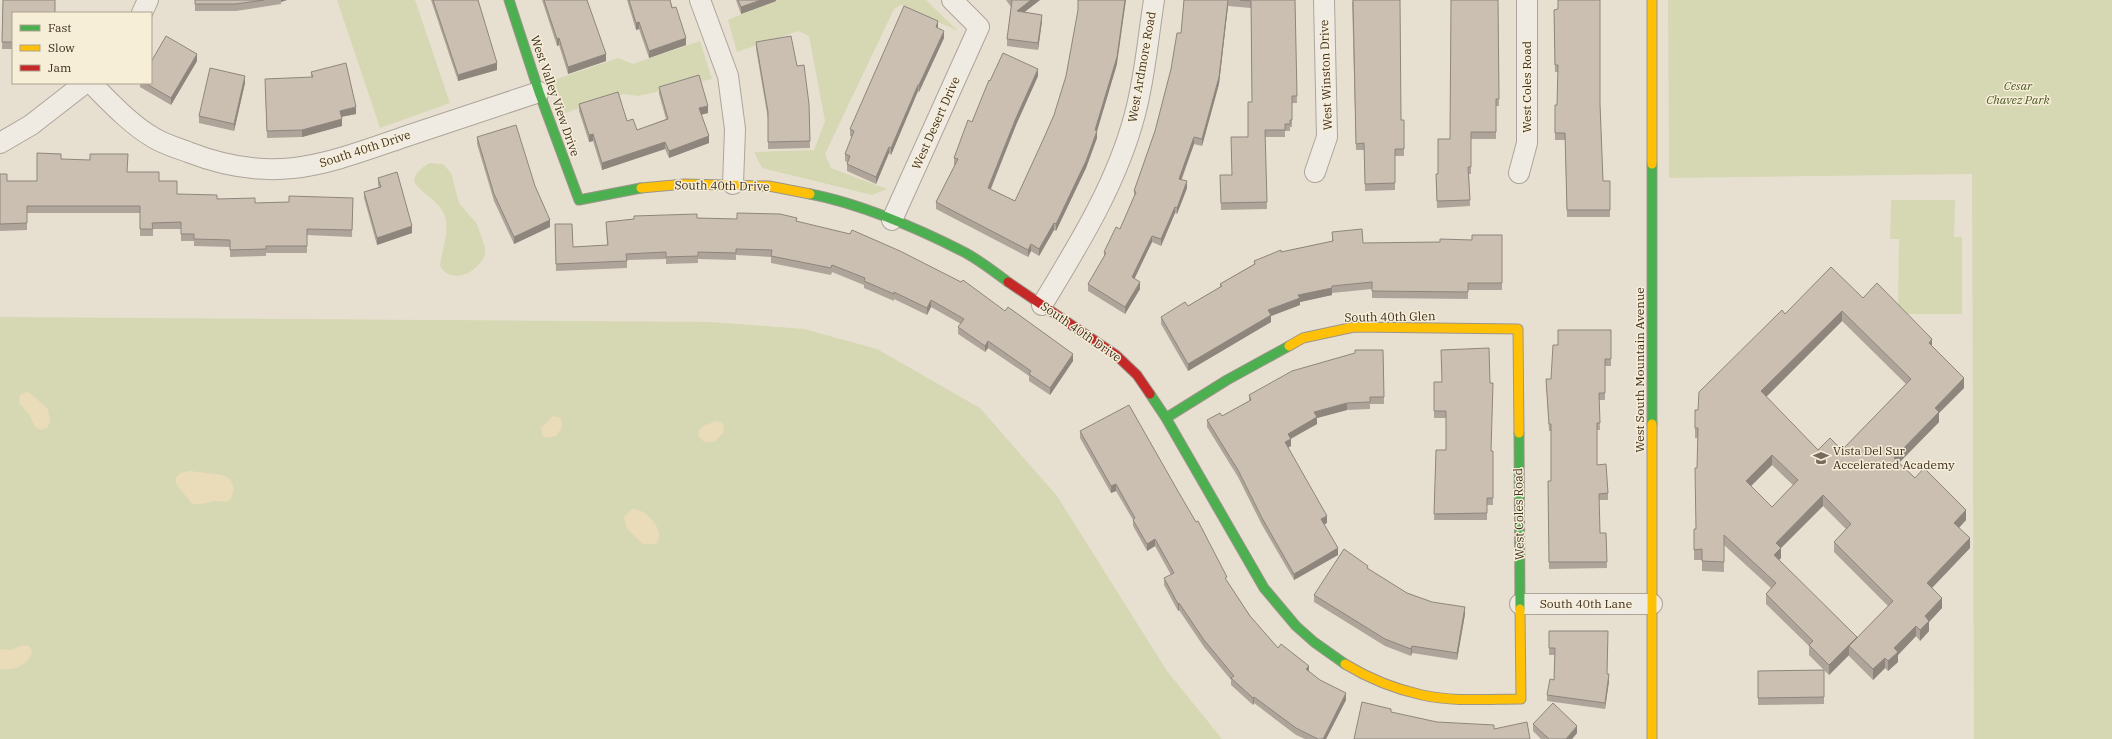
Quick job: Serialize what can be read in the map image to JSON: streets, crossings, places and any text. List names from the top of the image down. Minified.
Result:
{"streets":{"street":["West Ardmore Road","West Winston Drive","West Coles Road","West Valley View Drive","West Desert Drive","South 40th Drive","South 40th Glen","West South Mountain Avenue","South 40th Lane"]},"crossings":[["West Ardmore Road","South 40th Drive"],["West Coles Road","South 40th Drive"],["West Coles Road","South 40th Glen"],["West Coles Road","South 40th Lane"],["West Valley View Drive","South 40th Drive"],["West Desert Drive","South 40th Drive"],["South 40th Drive","South 40th Glen"],["West South Mountain Avenue","South 40th Lane"]],"parks":["Cesar Chavez Park"],"places":{"school or university":["Vista Del Sur Accelerated Academy"]},"legend":["Fast","Slow","Jam"]}
